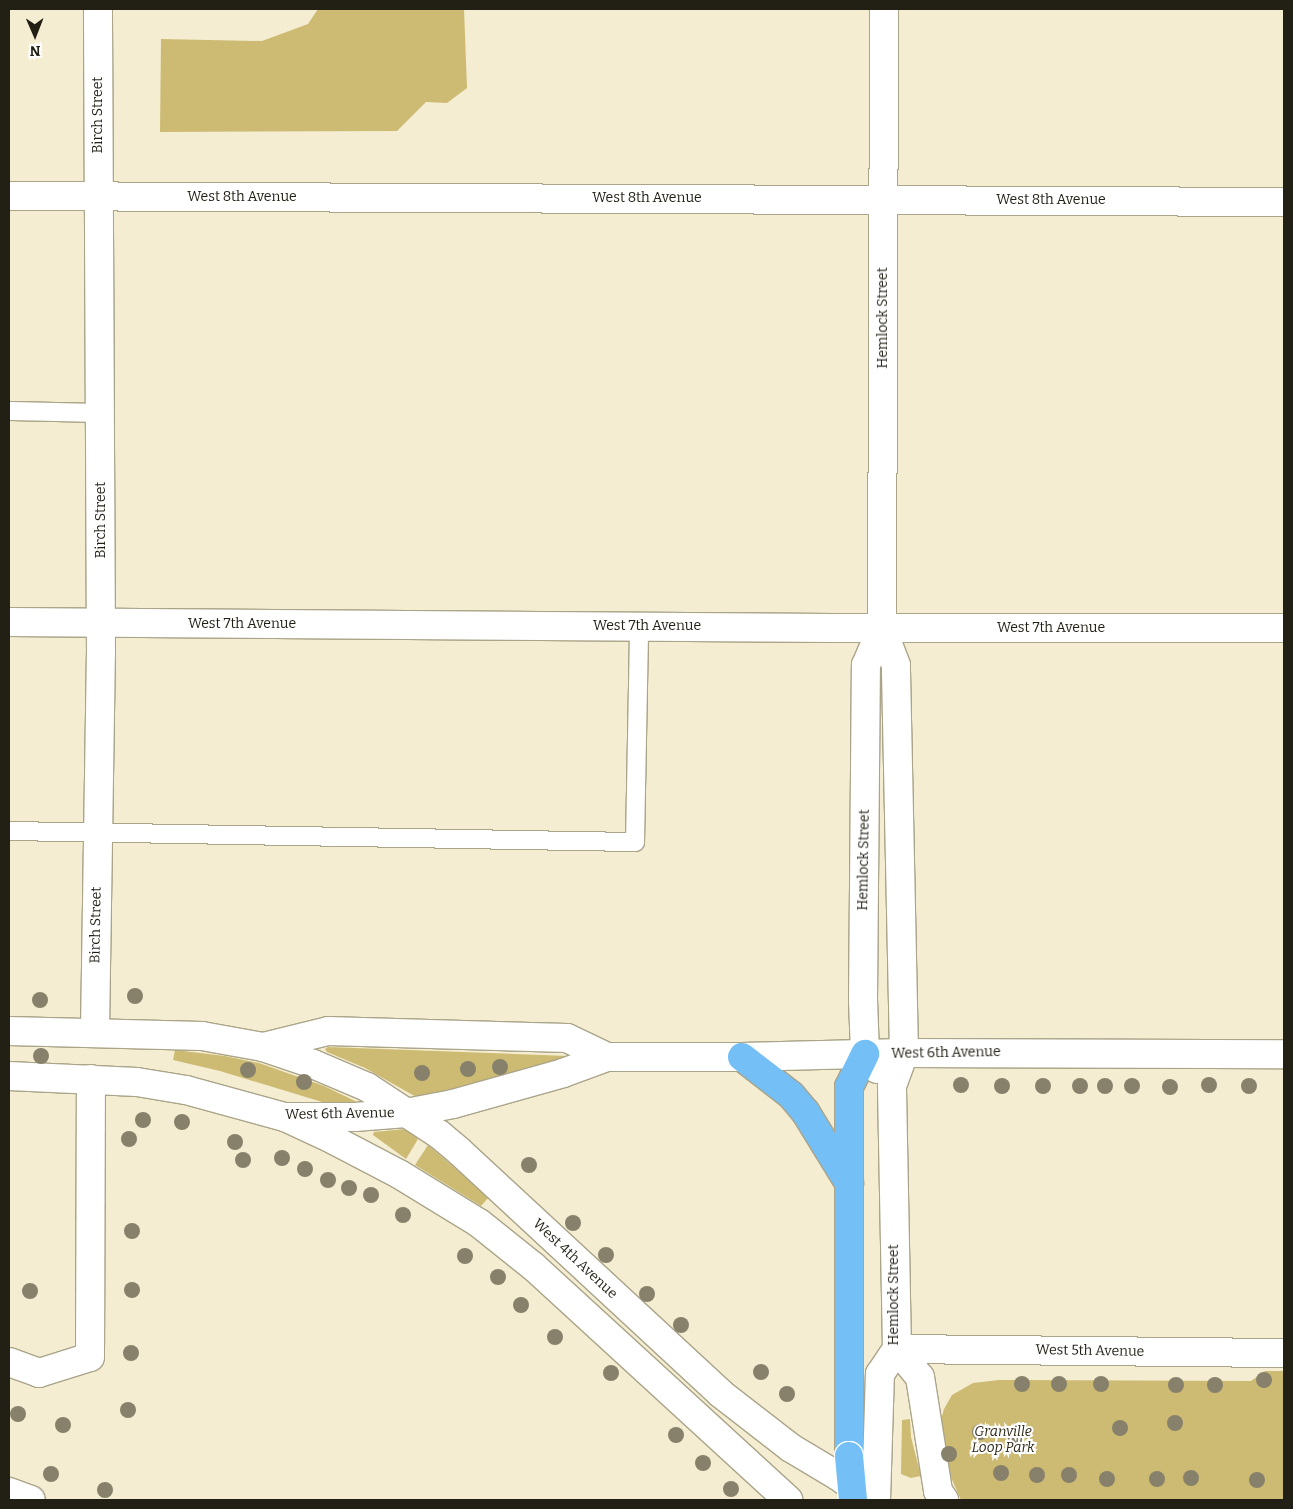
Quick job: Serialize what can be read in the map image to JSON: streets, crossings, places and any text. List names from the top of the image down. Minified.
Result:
{"streets":{"street":["Birch Street","West 8th Avenue","Hemlock Street","West 7th Avenue","West 6th Avenue","West 4th Avenue","West 5th Avenue"]},"crossings":[["Birch Street","West 8th Avenue"],["Birch Street","West 7th Avenue"],["Birch Street","West 6th Avenue"],["West 8th Avenue","Hemlock Street"],["Hemlock Street","West 7th Avenue"],["Hemlock Street","West 6th Avenue"],["Hemlock Street","West 5th Avenue"],["West 6th Avenue","West 4th Avenue"]],"parks":["Granville Loop Park"],"north":"bottom"}
